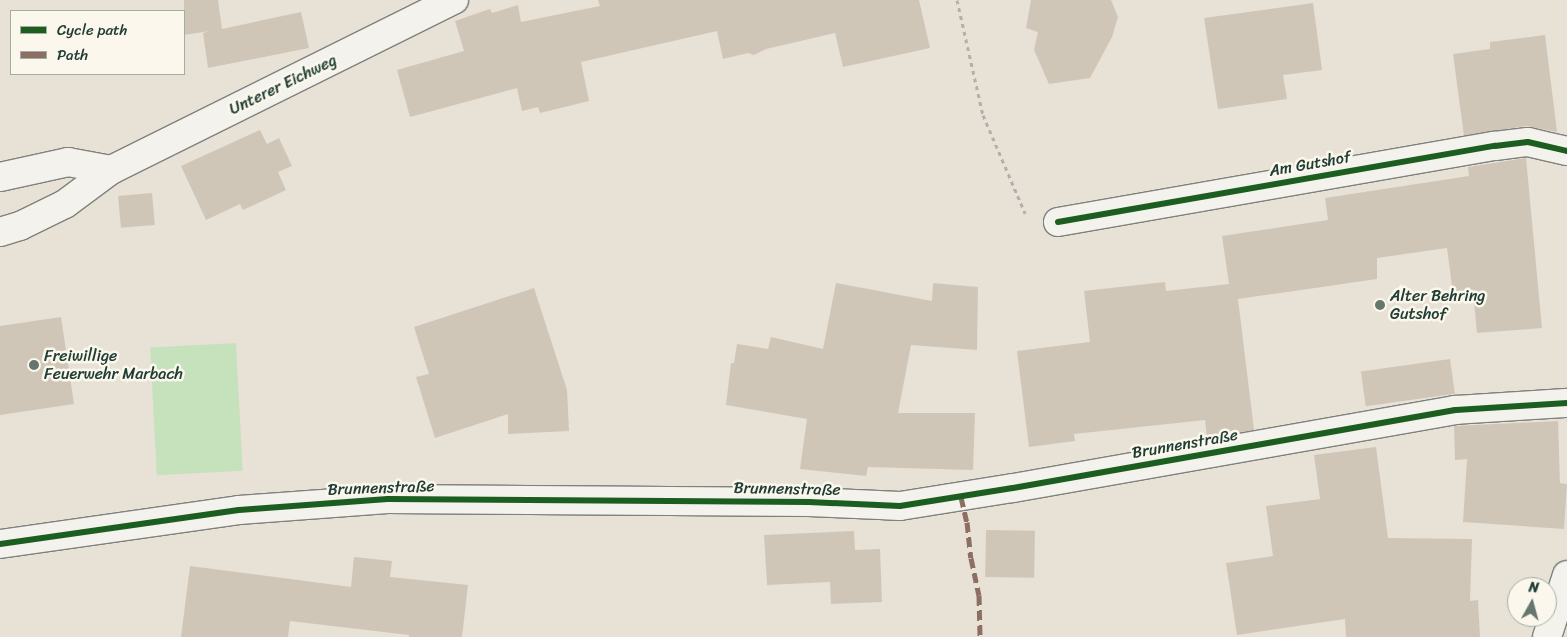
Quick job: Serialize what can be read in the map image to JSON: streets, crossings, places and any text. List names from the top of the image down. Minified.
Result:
{"streets":{"street":["Unterer Eichweg","Am Gutshof","Brunnenstraße"]},"places":["Alter Behring Gutshof","Freiwillige Feuerwehr Marbach"],"legend":["Cycle path","Path"],"north":"top"}
